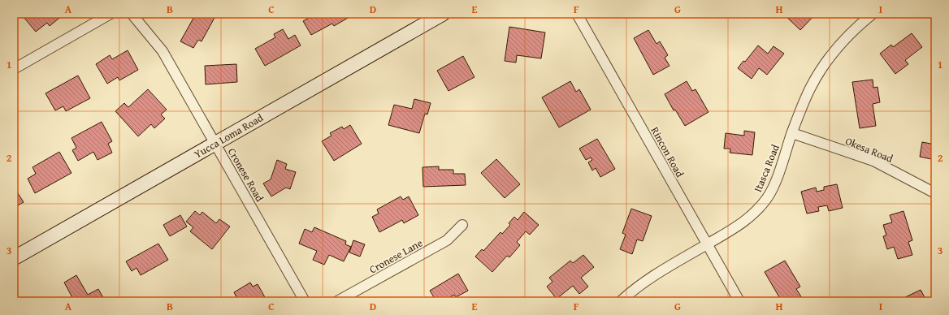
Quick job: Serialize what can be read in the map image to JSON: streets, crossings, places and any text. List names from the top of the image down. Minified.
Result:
{"streets":{"main road":["Yucca Loma Road"],"street":["Okesa Road","Rincon Road","Itasca Road","Cronese Road","Cronese Lane"]},"crossings":[["Yucca Loma Road","Cronese Road"],["Okesa Road","Itasca Road"],["Rincon Road","Itasca Road"]],"grid":{"columns":["A","B","C","D","E","F","G","H","I"],"rows":["1","2","3"]}}
